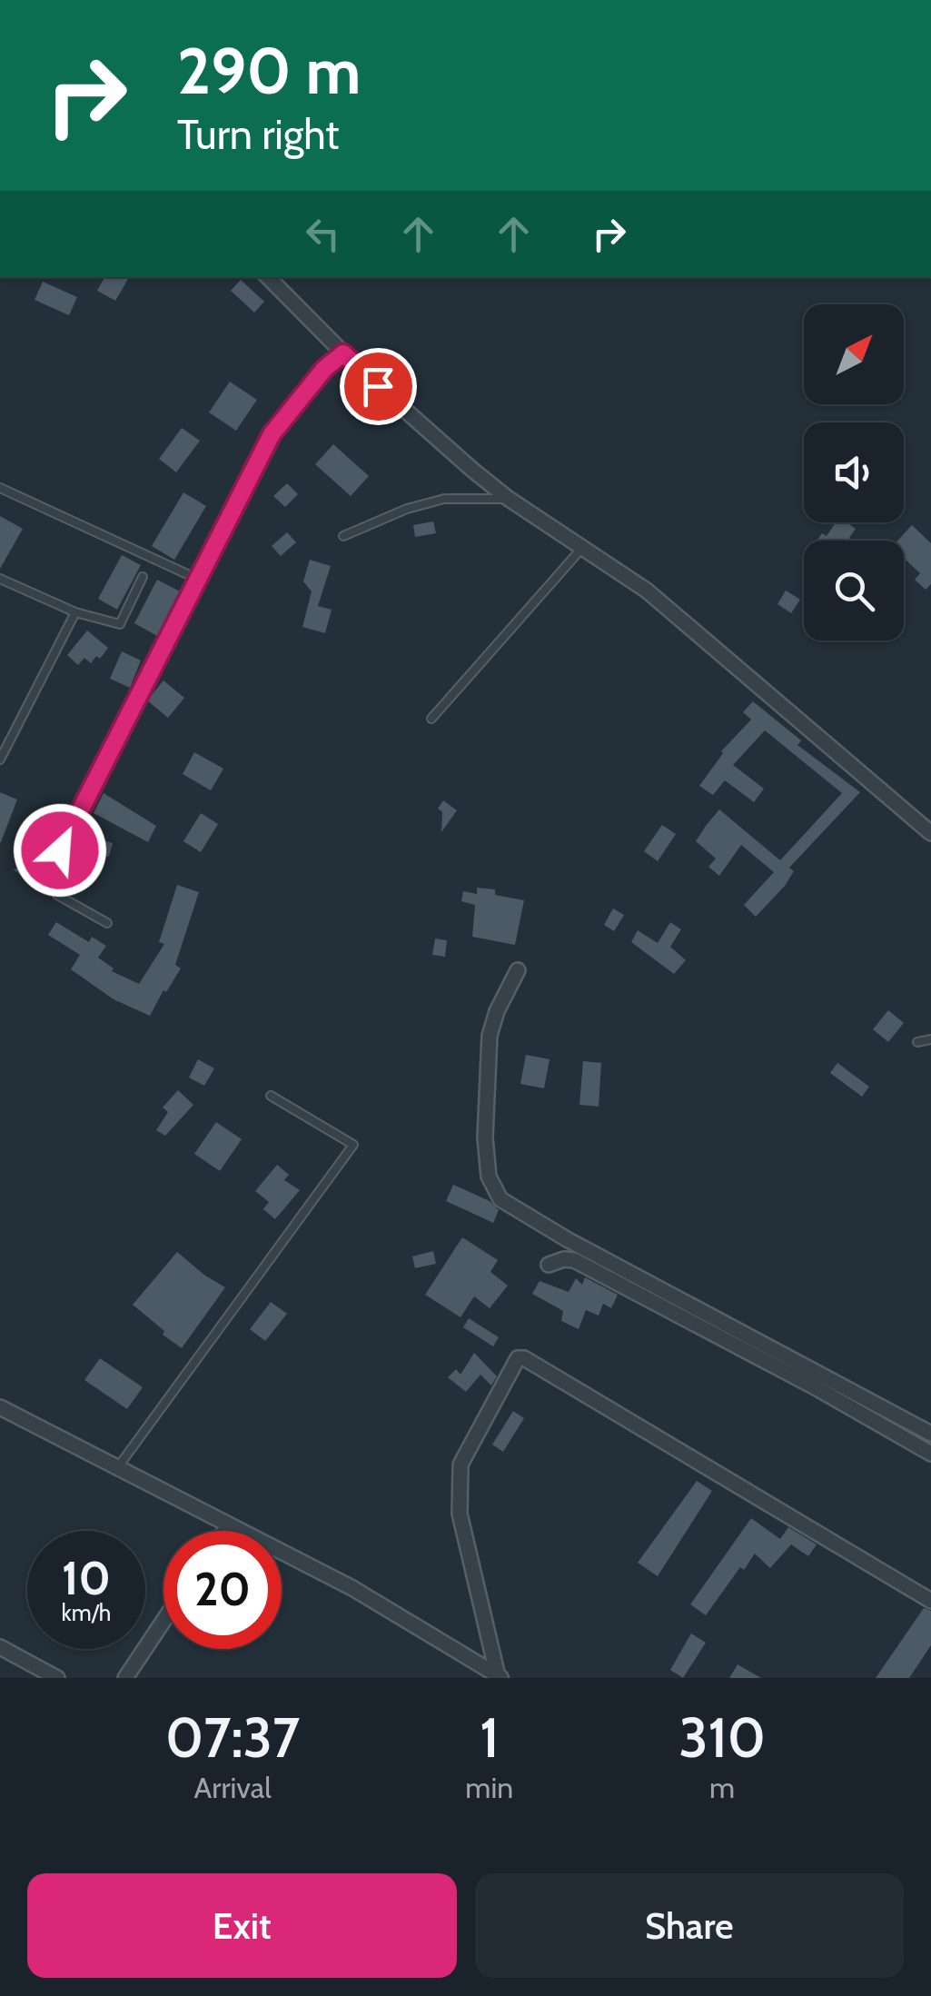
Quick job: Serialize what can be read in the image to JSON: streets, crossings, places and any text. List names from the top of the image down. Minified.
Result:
{"north":"top right","page":{"turn":["290 m","Turn right"],"speed":"10 km/h","limit":"20","eta":["07:37","Arrival","1","min","310","m"],"buttons":["Exit","Share"]}}
